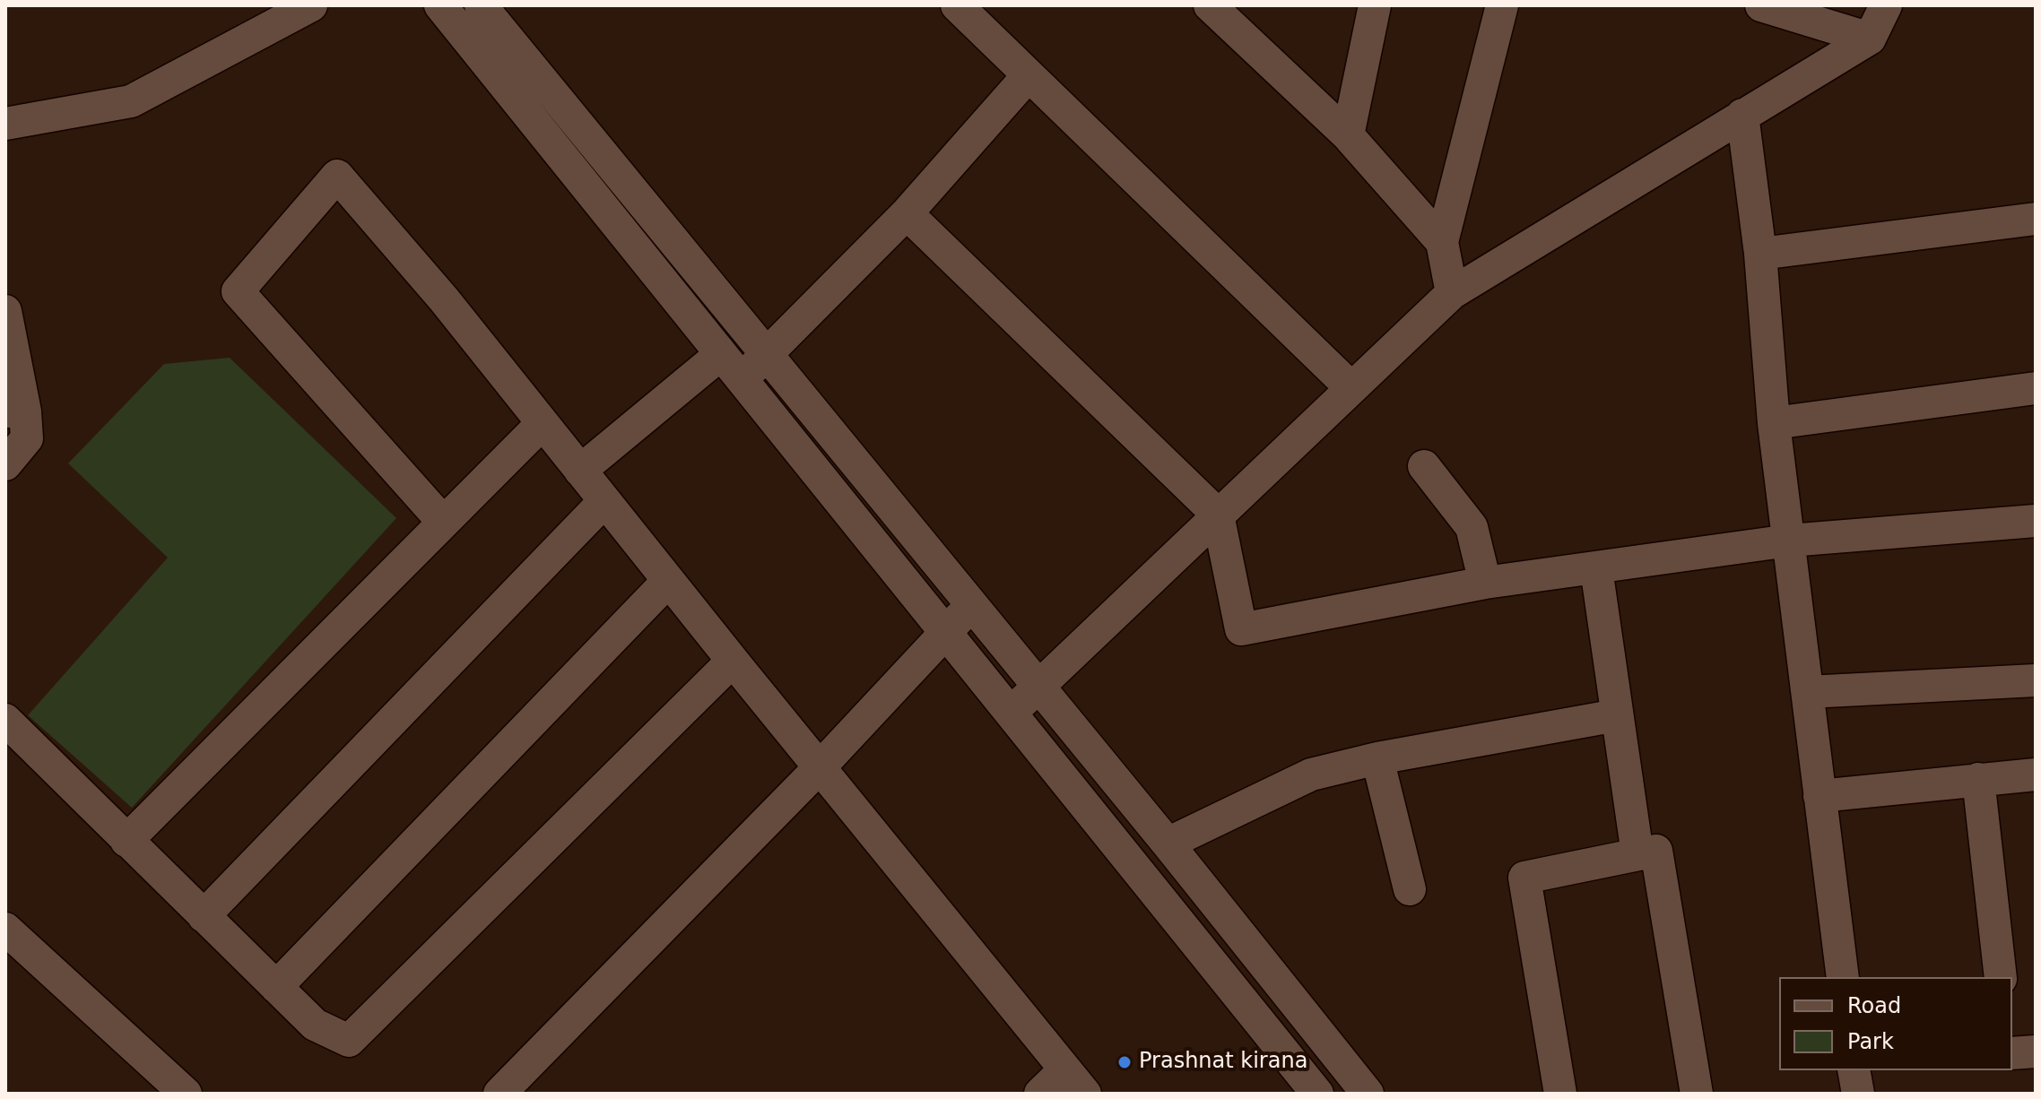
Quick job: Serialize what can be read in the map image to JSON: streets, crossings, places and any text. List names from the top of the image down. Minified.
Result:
{"places":["Prashnat kirana"],"legend":["Road","Park"]}
